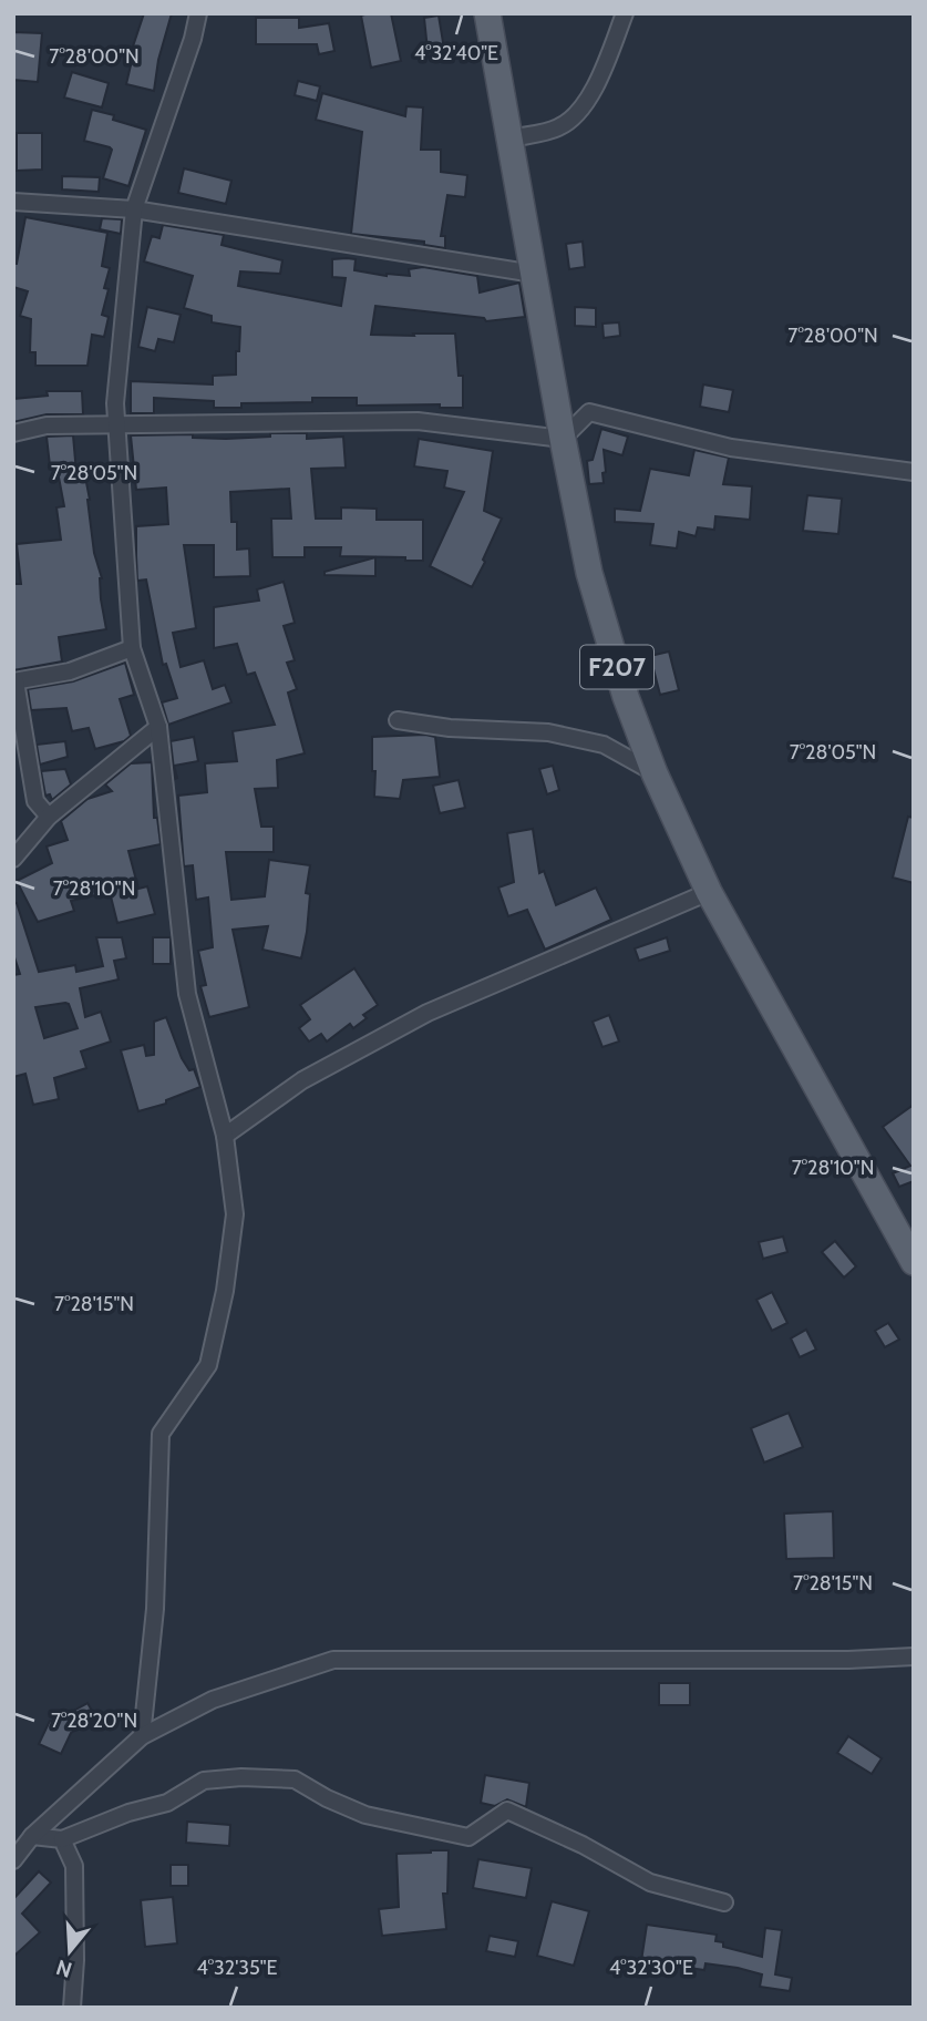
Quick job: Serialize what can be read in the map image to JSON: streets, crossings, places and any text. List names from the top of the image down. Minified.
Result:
{"streets":{"main road":["F207"]},"north":"bottom","coordinates":["4°32'40\"E","7°28'00\"N","7°28'05\"N","7°28'10\"N","7°28'15\"N","7°28'20\"N","4°32'35\"E","4°32'30\"E"]}
